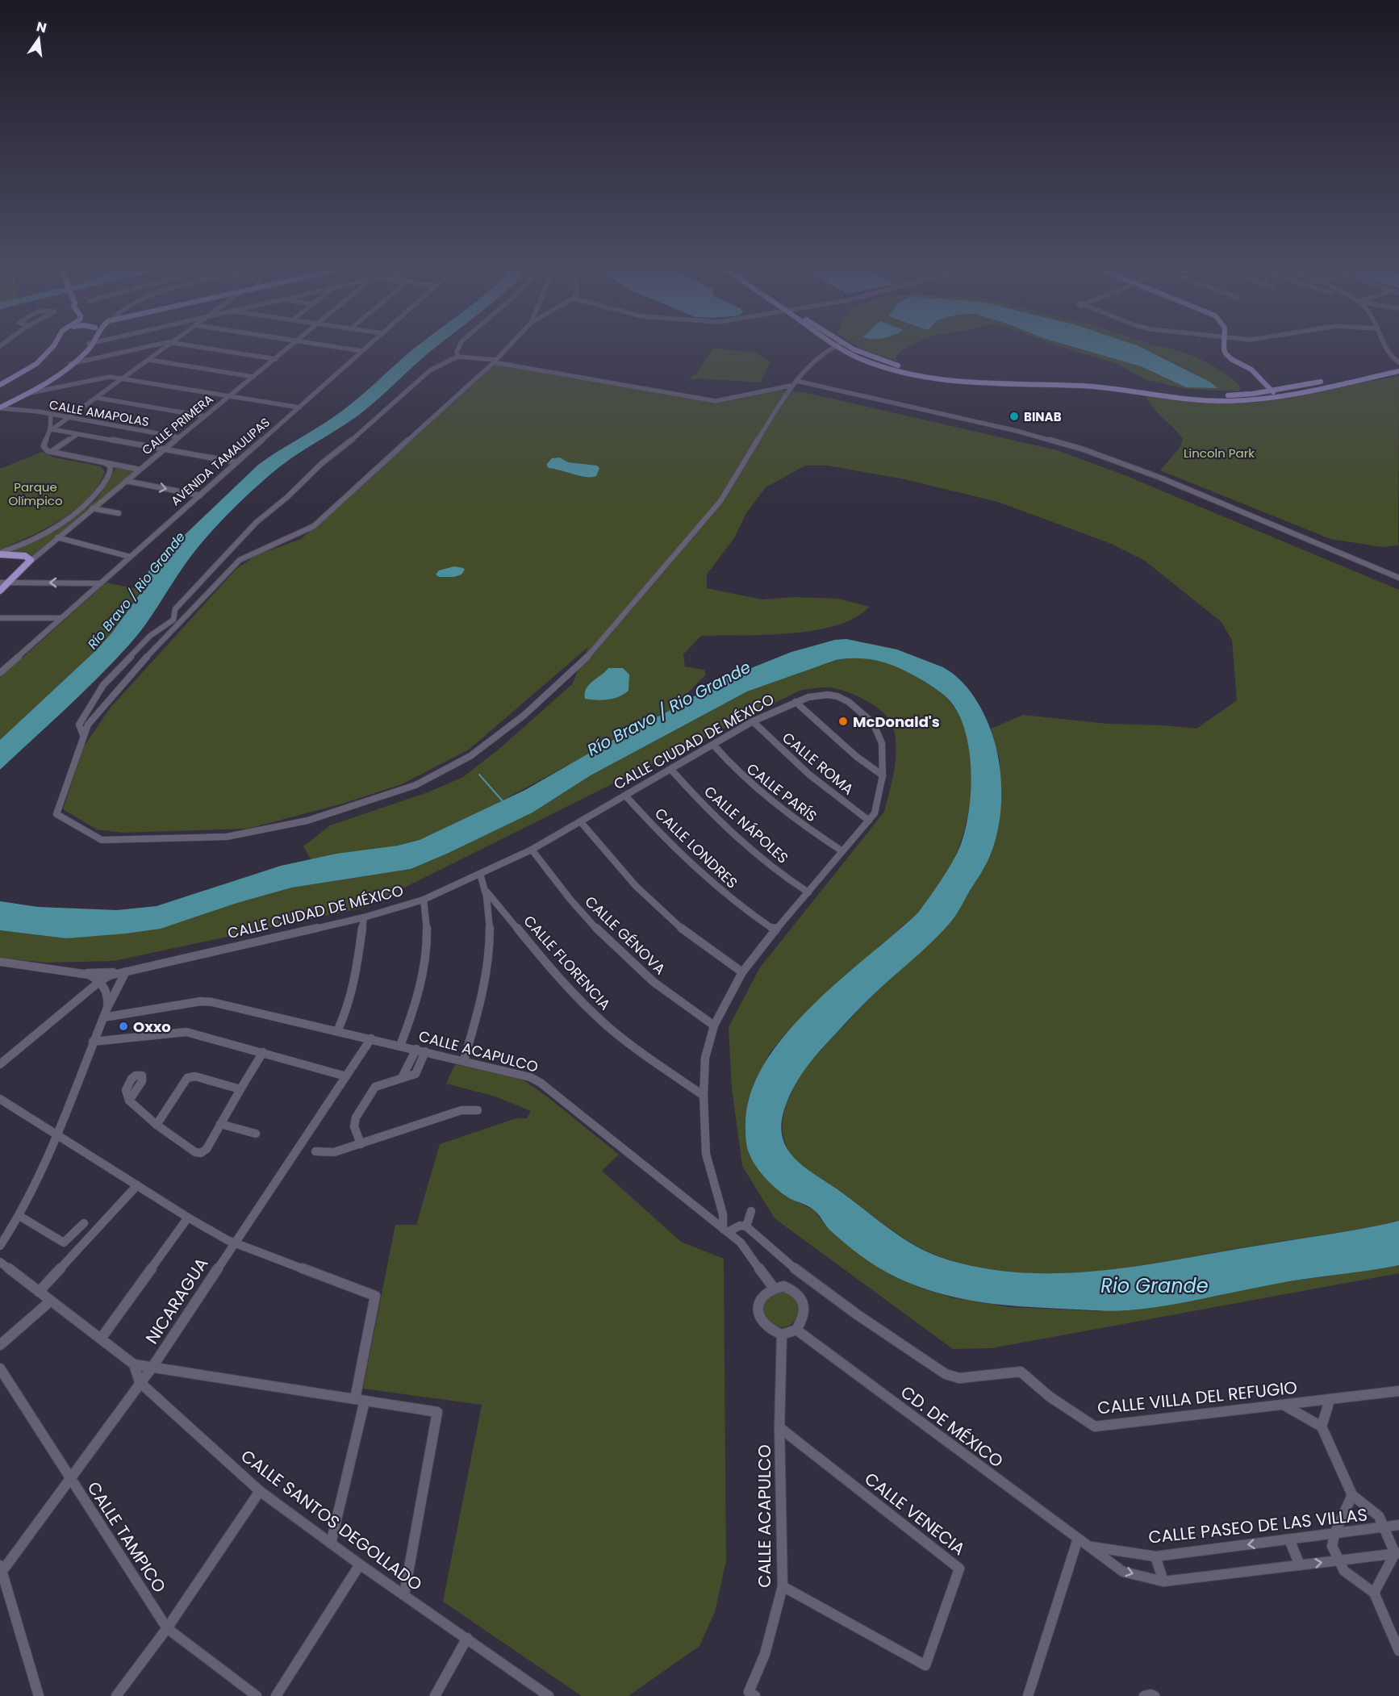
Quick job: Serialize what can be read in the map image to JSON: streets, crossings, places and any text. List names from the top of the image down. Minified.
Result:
{"streets":{"main road":["CALLE PRIMERA"],"street":["CALLE AMAPOLAS","AVENIDA TAMAULIPAS","CALLE CIUDAD DE MÉXICO","CALLE ROMA","CALLE PARÍS","CALLE NÁPOLES","CALLE LONDRES","CALLE GÉNOVA","CALLE FLORENCIA","CALLE ACAPULCO","NICARAGUA","CALLE VILLA DEL REFUGIO","CD. DE MÉXICO","CALLE VENECIA","CALLE SANTOS DEGOLLADO","CALLE PASEO DE LAS VILLAS","CALLE TAMPICO"]},"crossings":[["CALLE AMAPOLAS","CALLE PRIMERA"],["CALLE CIUDAD DE MÉXICO","CALLE ROMA"],["CALLE CIUDAD DE MÉXICO","CALLE PARÍS"],["CALLE CIUDAD DE MÉXICO","CALLE NÁPOLES"],["CALLE CIUDAD DE MÉXICO","CALLE LONDRES"],["CALLE CIUDAD DE MÉXICO","CALLE GÉNOVA"],["CALLE CIUDAD DE MÉXICO","CALLE FLORENCIA"],["CALLE CIUDAD DE MÉXICO","CALLE ACAPULCO"],["CALLE ACAPULCO","NICARAGUA"],["CALLE ACAPULCO","CD. DE MÉXICO"],["CALLE ACAPULCO","CALLE VENECIA"],["NICARAGUA","CALLE SANTOS DEGOLLADO"],["NICARAGUA","CALLE TAMPICO"],["CD. DE MÉXICO","CALLE PASEO DE LAS VILLAS"]],"water":["Río Bravo / Rio Grande","Rio Grande"],"parks":["Lincoln Park","Parque Olímpico"],"places":["BINAB","McDonald's","Oxxo"],"north":"top"}
